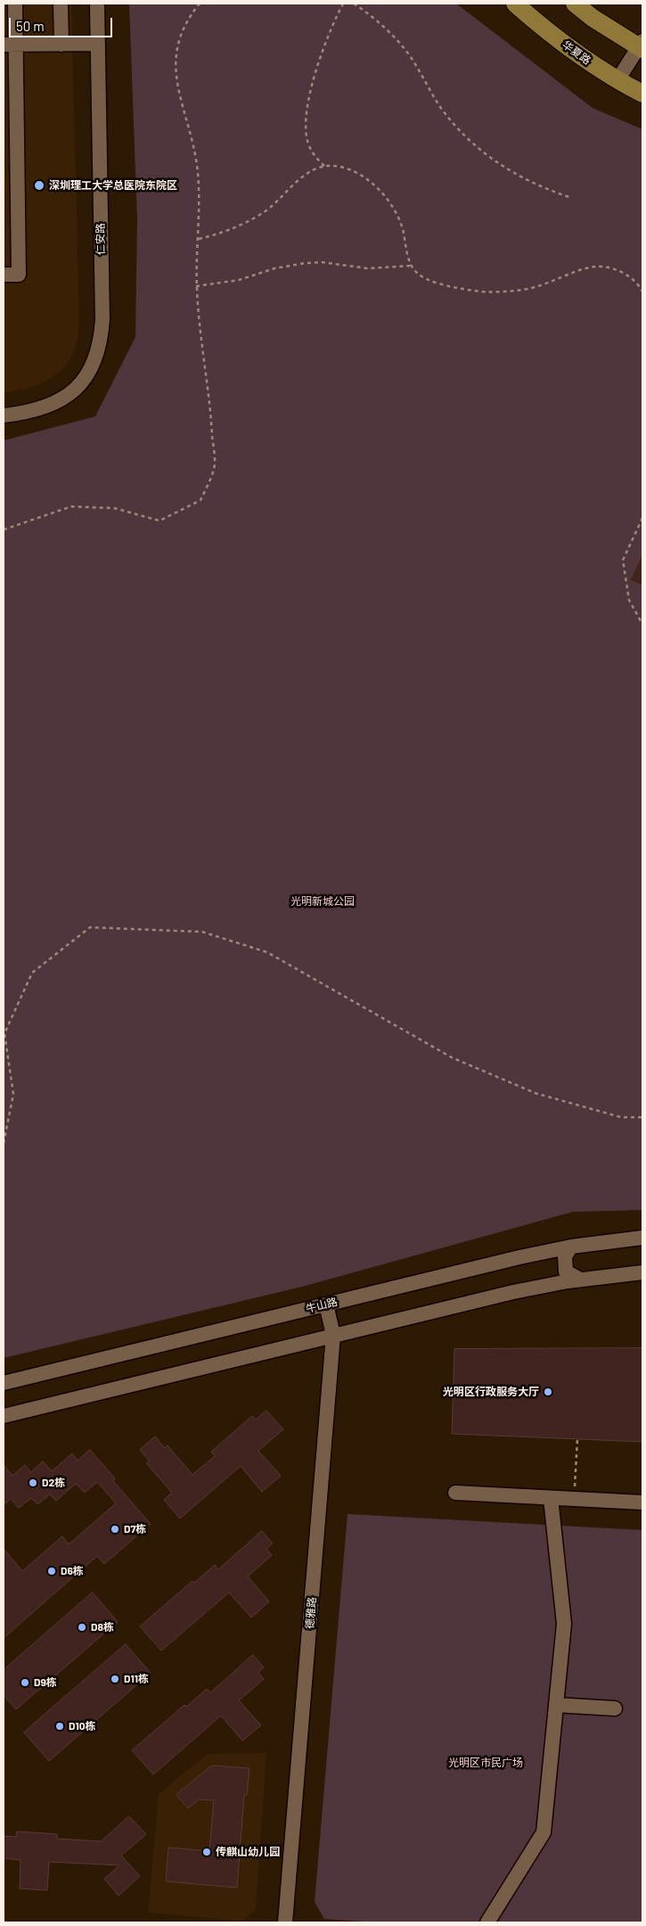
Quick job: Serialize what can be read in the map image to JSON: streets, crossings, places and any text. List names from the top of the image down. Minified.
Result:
{"streets":{"main road":["华夏路"],"street":["仁安路","牛山路","德雅路"]},"crossings":[["牛山路","德雅路"]],"parks":["光明新城公园","光明区市民广场"],"places":["深圳理工大学总医院东院区","光明区行政服务大厅","D2栋","D7栋","D6栋","D8栋","D11栋","D9栋","D10栋","传麒山幼儿园"],"scale_bar":"50 m"}
